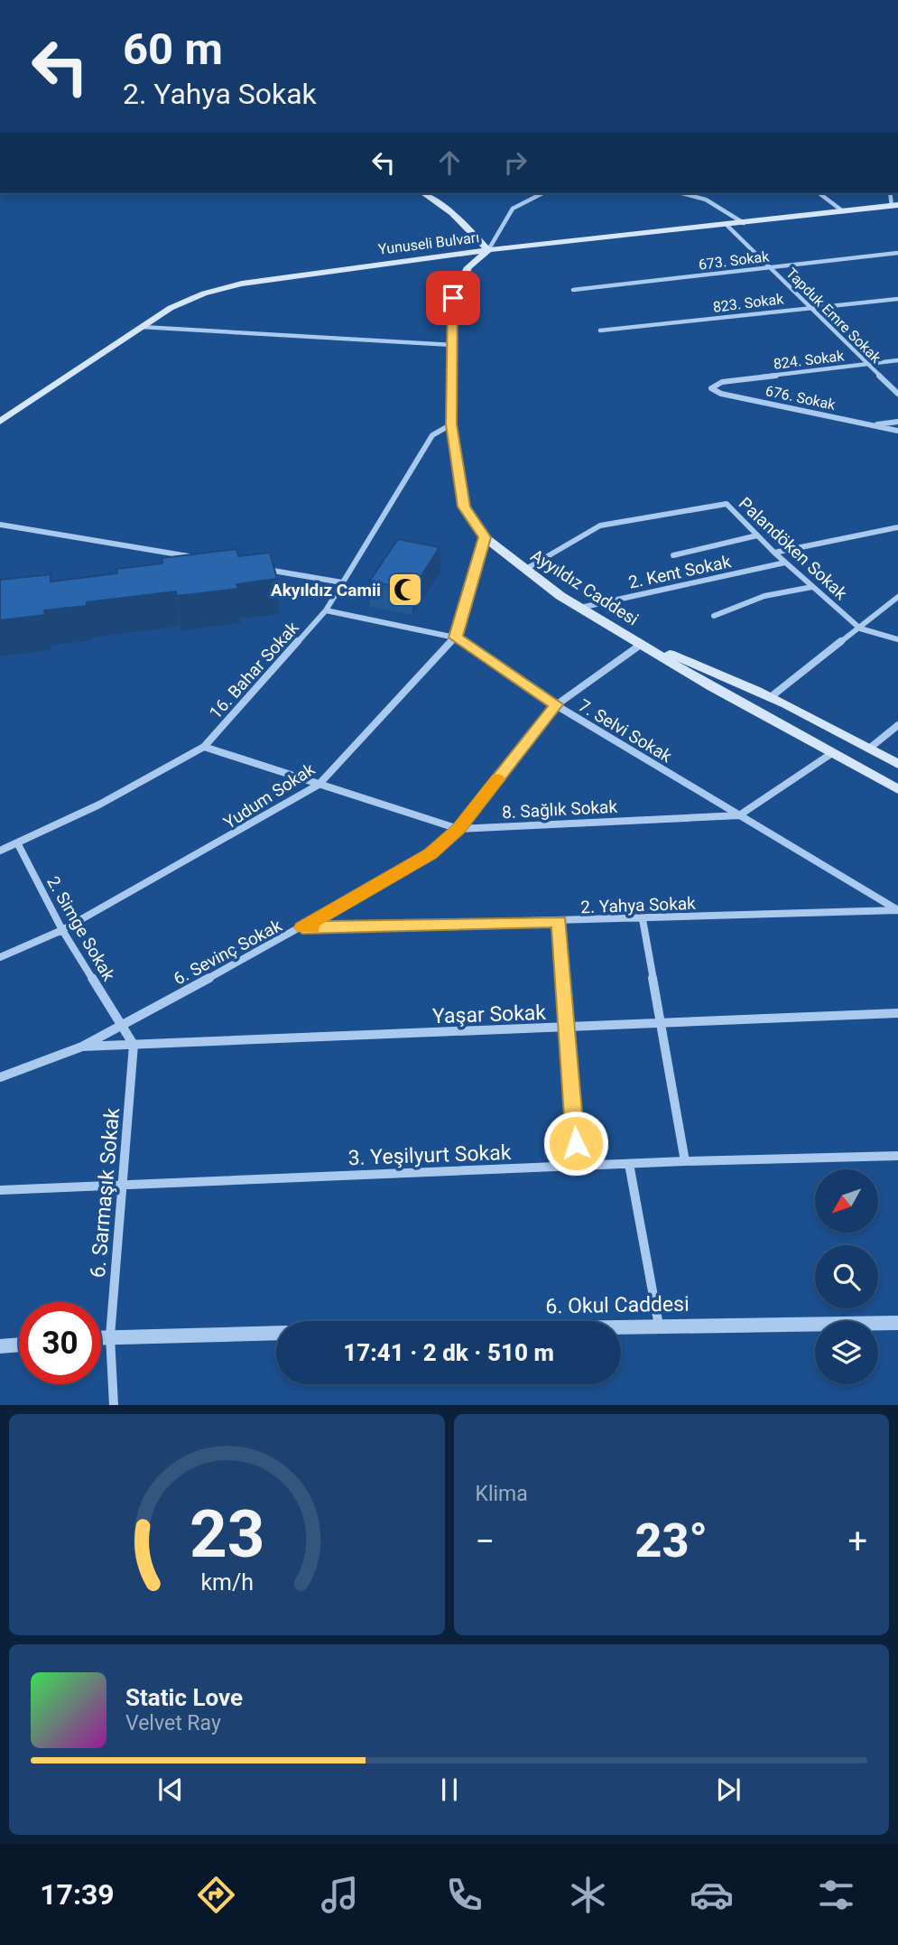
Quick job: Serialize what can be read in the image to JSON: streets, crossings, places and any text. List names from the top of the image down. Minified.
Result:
{"streets":{"main road":["Yunuseli Bulvarı","Ayyıldız Caddesi"],"street":["673. Sokak","823. Sokak","Tapduk Emre Sokak","824. Sokak","676. Sokak","Palandöken Sokak","2. Kent Sokak","16. Bahar Sokak","7. Selvi Sokak","Yudum Sokak","8. Sağlık Sokak","2. Yahya Sokak","2. Simge Sokak","6. Sevinç Sokak","Yaşar Sokak","3. Yeşilyurt Sokak","6. Sarmaşık Sokak","6. Okul Caddesi"]},"crossings":[["Yunuseli Bulvarı","Tapduk Emre Sokak"],["Yunuseli Bulvarı","Ayyıldız Caddesi"],["673. Sokak","Tapduk Emre Sokak"],["823. Sokak","Tapduk Emre Sokak"],["Tapduk Emre Sokak","824. Sokak"],["824. Sokak","676. Sokak"],["Palandöken Sokak","2. Kent Sokak"],["Palandöken Sokak","Ayyıldız Caddesi"],["2. Kent Sokak","Ayyıldız Caddesi"],["Ayyıldız Caddesi","16. Bahar Sokak"],["Ayyıldız Caddesi","Yudum Sokak"],["Ayyıldız Caddesi","6. Sevinç Sokak"],["16. Bahar Sokak","7. Selvi Sokak"],["16. Bahar Sokak","8. Sağlık Sokak"],["16. Bahar Sokak","2. Simge Sokak"],["7. Selvi Sokak","Yudum Sokak"],["7. Selvi Sokak","8. Sağlık Sokak"],["7. Selvi Sokak","2. Yahya Sokak"],["7. Selvi Sokak","6. Sevinç Sokak"],["Yudum Sokak","8. Sağlık Sokak"],["Yudum Sokak","2. Simge Sokak"],["8. Sağlık Sokak","6. Sevinç Sokak"],["2. Yahya Sokak","6. Sevinç Sokak"],["2. Simge Sokak","6. Sevinç Sokak"],["6. Sevinç Sokak","Yaşar Sokak"],["Yaşar Sokak","6. Sarmaşık Sokak"],["3. Yeşilyurt Sokak","6. Sarmaşık Sokak"]],"places":{"mosque":["Akyıldız Camii"]},"north":"bottom left","page":{"turn":["60 m","2. Yahya Sokak"],"limit":"30","trip":"17:41 · 2 dk · 510 m","tile":"Klima","heat":["−","23°","+"],"song":["Static Love","Velvet Ray"],"tabs":"17:39","gauge":["23","km/h"]}}
